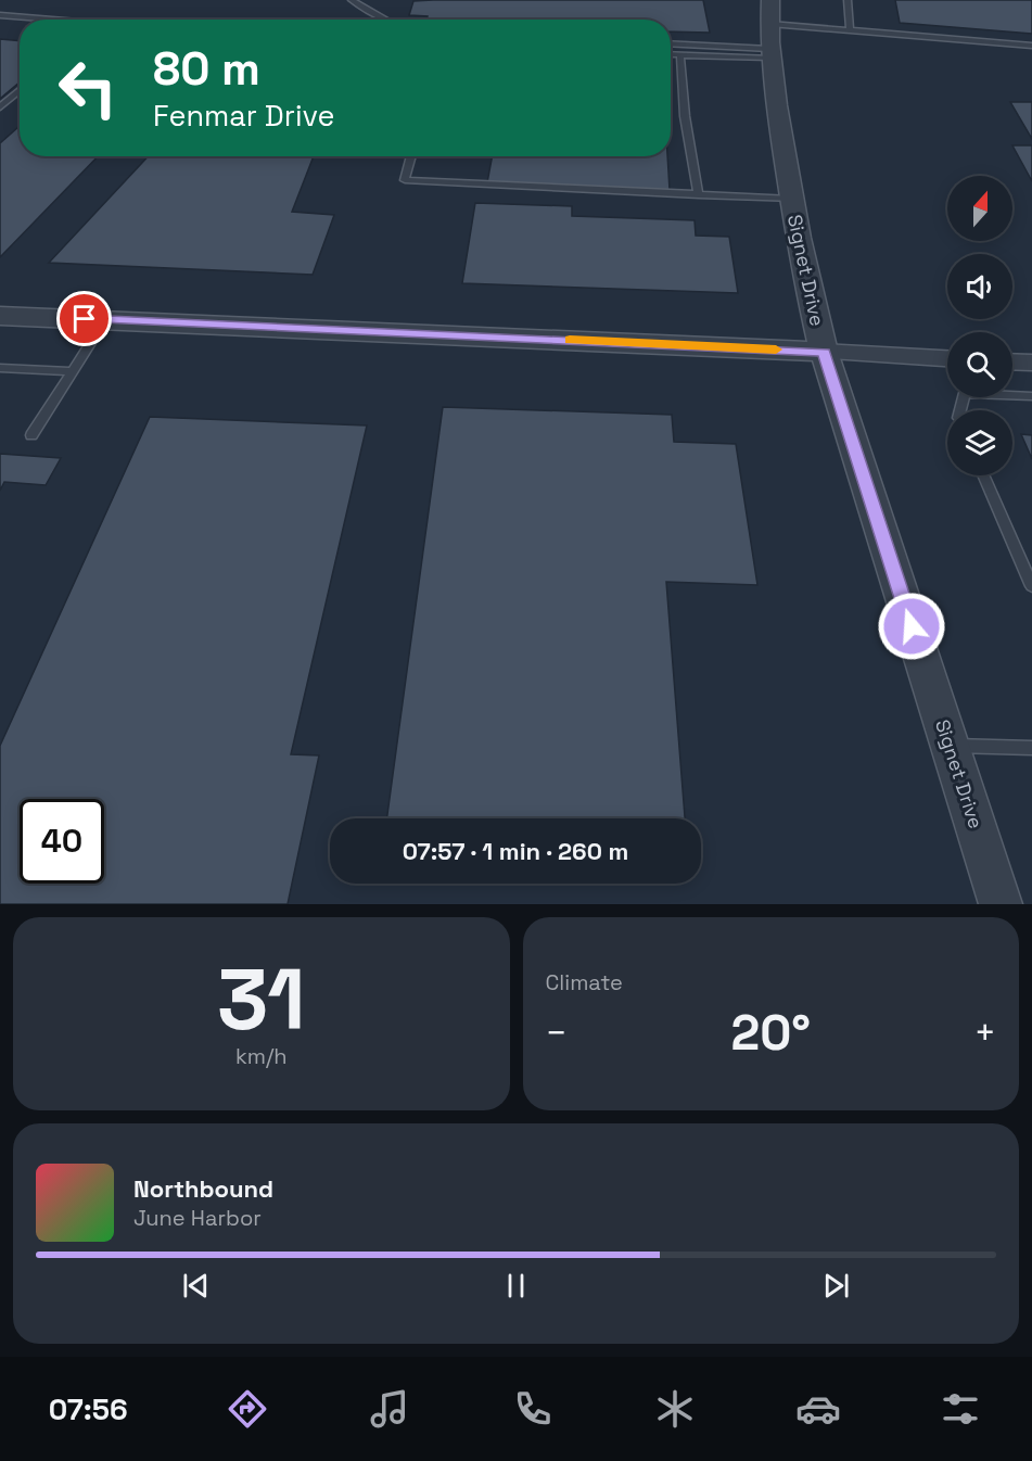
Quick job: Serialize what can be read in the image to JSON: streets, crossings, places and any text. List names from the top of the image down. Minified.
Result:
{"streets":{"street":["Signet Drive"]},"north":"top","page":{"turn":["80 m","Fenmar Drive"],"limit":"40","trip":"07:57 · 1 min · 260 m","tile":[["31","km/h"],"Climate"],"heat":["−","20°","+"],"song":["Northbound","June Harbor"],"tabs":"07:56"}}
